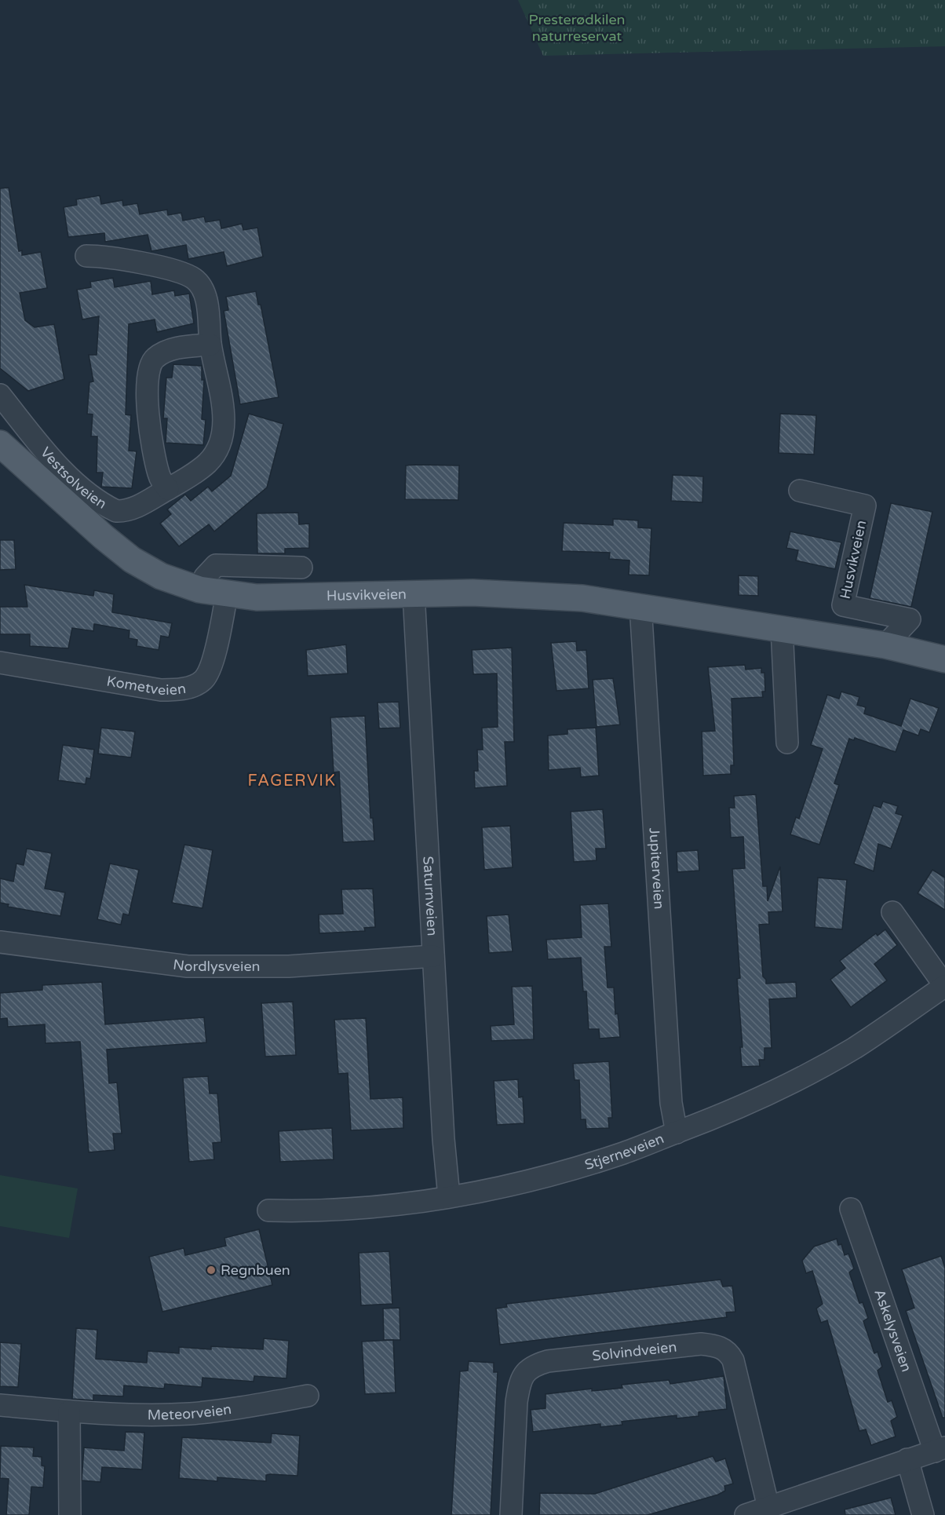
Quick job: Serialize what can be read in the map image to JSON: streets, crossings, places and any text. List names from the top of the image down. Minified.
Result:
{"streets":{"main road":["Husvikveien"],"street":["Vestsolveien","Kometveien","Jupiterveien","Saturnveien","Nordlysveien","Stjerneveien","Askelysveien","Solvindveien","Meteorveien"]},"crossings":[["Husvikveien","Kometveien"],["Husvikveien","Jupiterveien"],["Husvikveien","Saturnveien"],["Jupiterveien","Stjerneveien"],["Saturnveien","Nordlysveien"],["Saturnveien","Stjerneveien"]],"districts":["FAGERVIK"],"parks":["Presterødkilen naturreservat"],"places":["Regnbuen"]}
